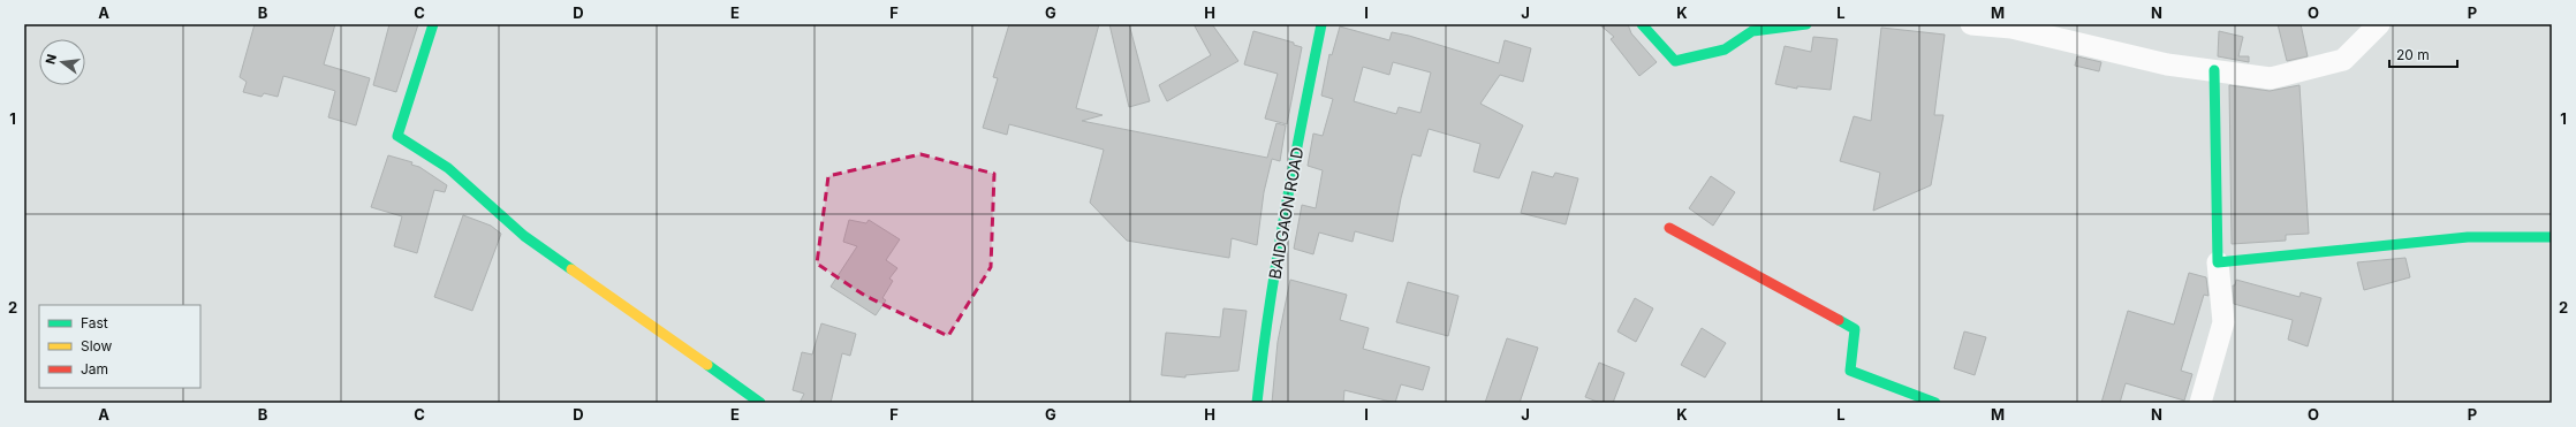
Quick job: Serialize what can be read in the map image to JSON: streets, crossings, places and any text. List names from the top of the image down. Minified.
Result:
{"streets":{"street":["BAIDGAON ROAD"]},"legend":["Fast","Slow","Jam"],"scale_bar":"20 m","north":"left","grid":{"columns":["A","B","C","D","E","F","G","H","I","J","K","L","M","N","O","P"],"rows":["1","2"]}}
